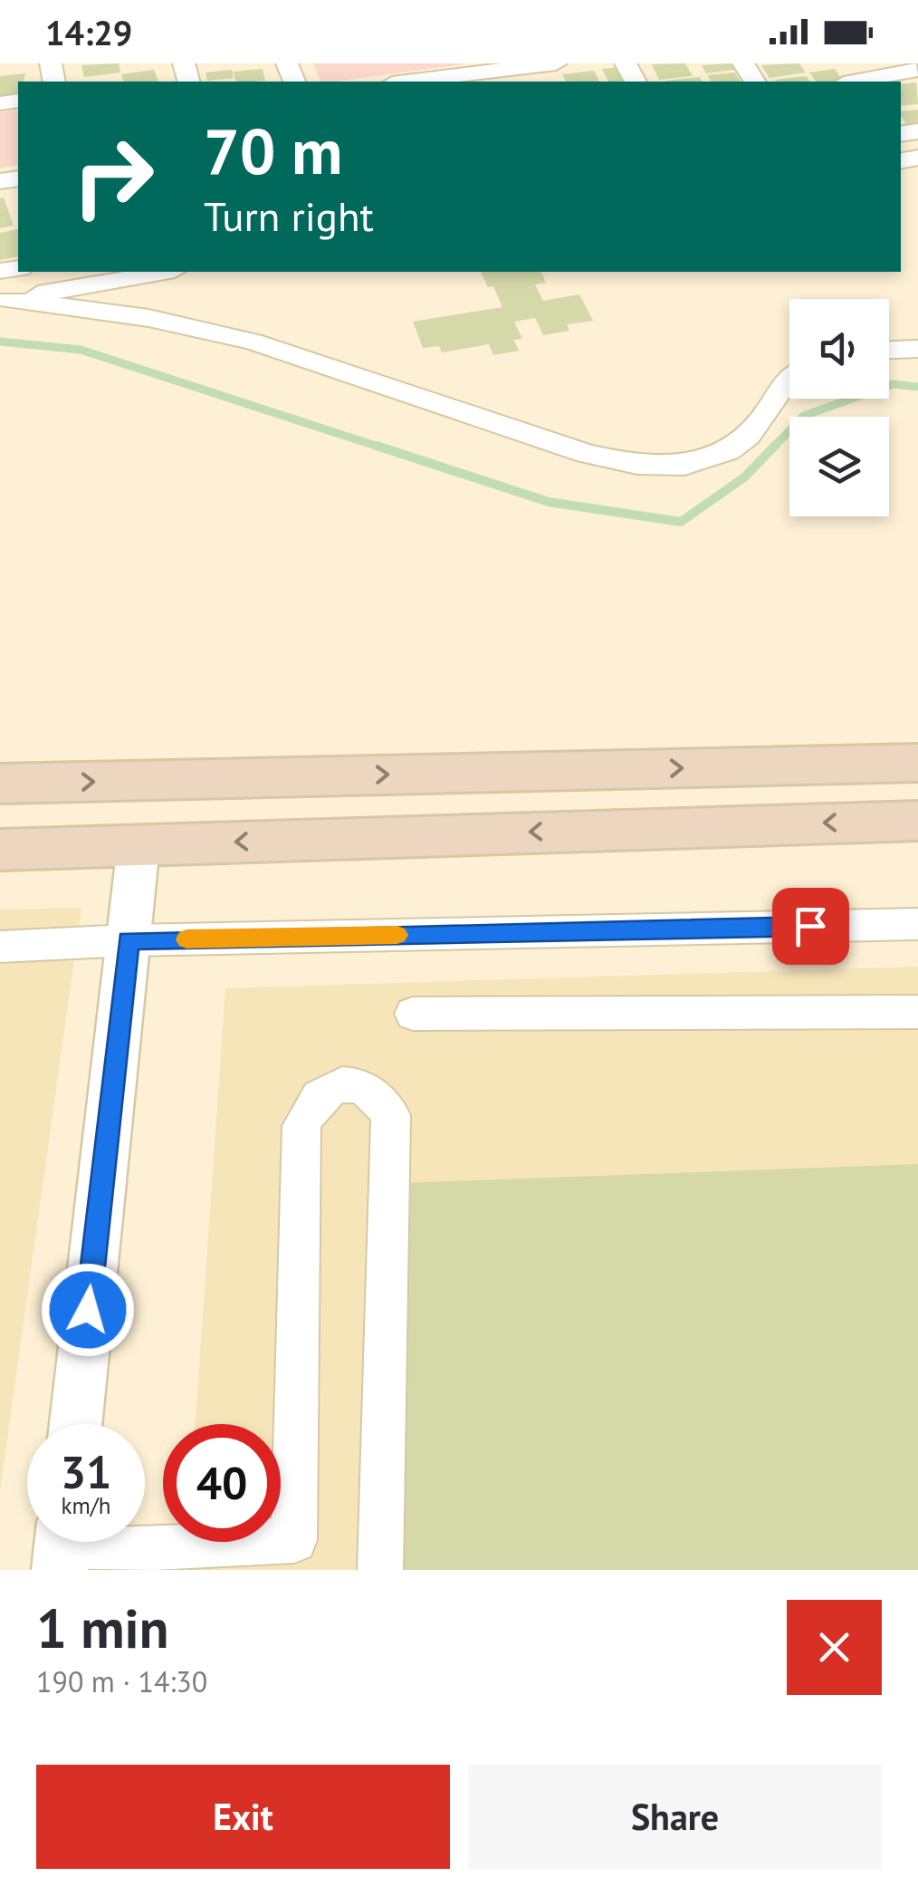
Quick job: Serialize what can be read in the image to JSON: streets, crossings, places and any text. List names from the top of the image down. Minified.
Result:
{"page":{"status":"14:29","turn":["70 m","Turn right"],"speed":"31 km/h","limit":"40","heading":["1 min","190 m · 14:30"],"buttons":["Exit","Share"]}}
